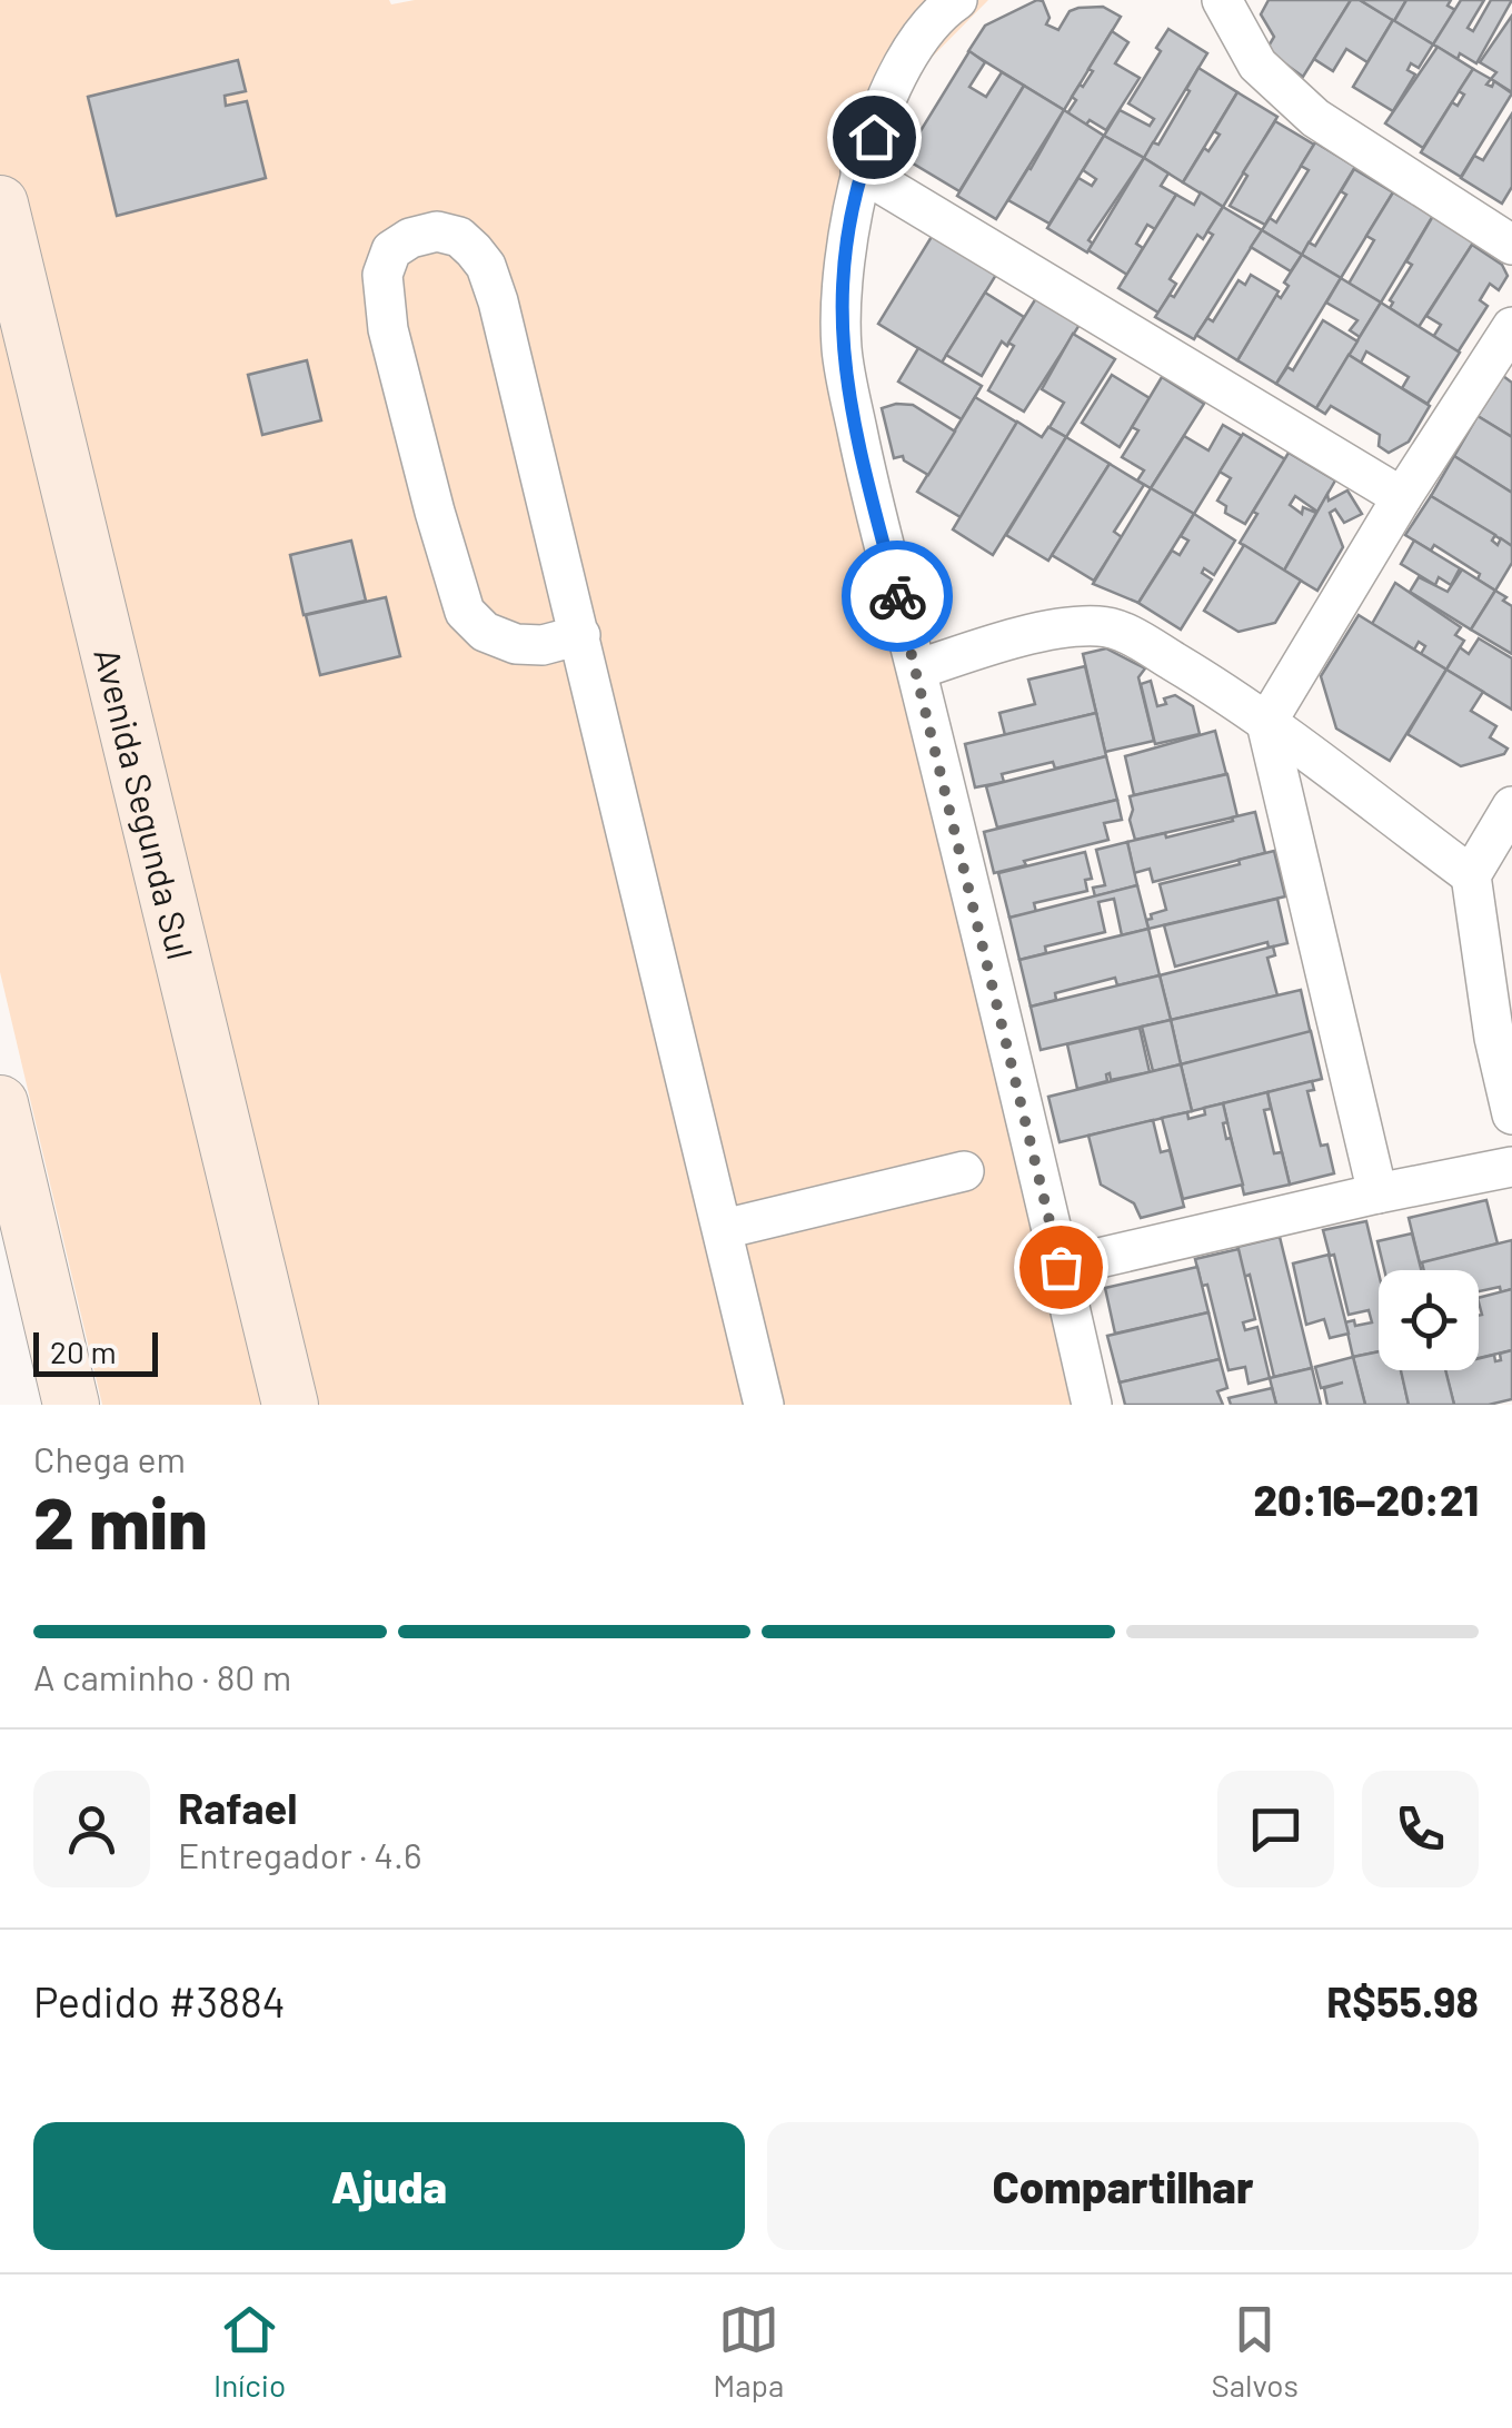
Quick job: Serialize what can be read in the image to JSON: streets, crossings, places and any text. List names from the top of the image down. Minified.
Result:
{"streets":{"main road":["Avenida Segunda Sul"]},"scale_bar":"20 m","page":{"scale":"20 m","heading":["2 min","Chega em","20:16–20:21"],"panel":["Rafael","Entregador · 4.6","Pedido #3884","R$55.98"],"bar":"A caminho · 80 m","buttons":["Ajuda","Compartilhar"],"tabs":["Início","Mapa","Salvos"]}}
